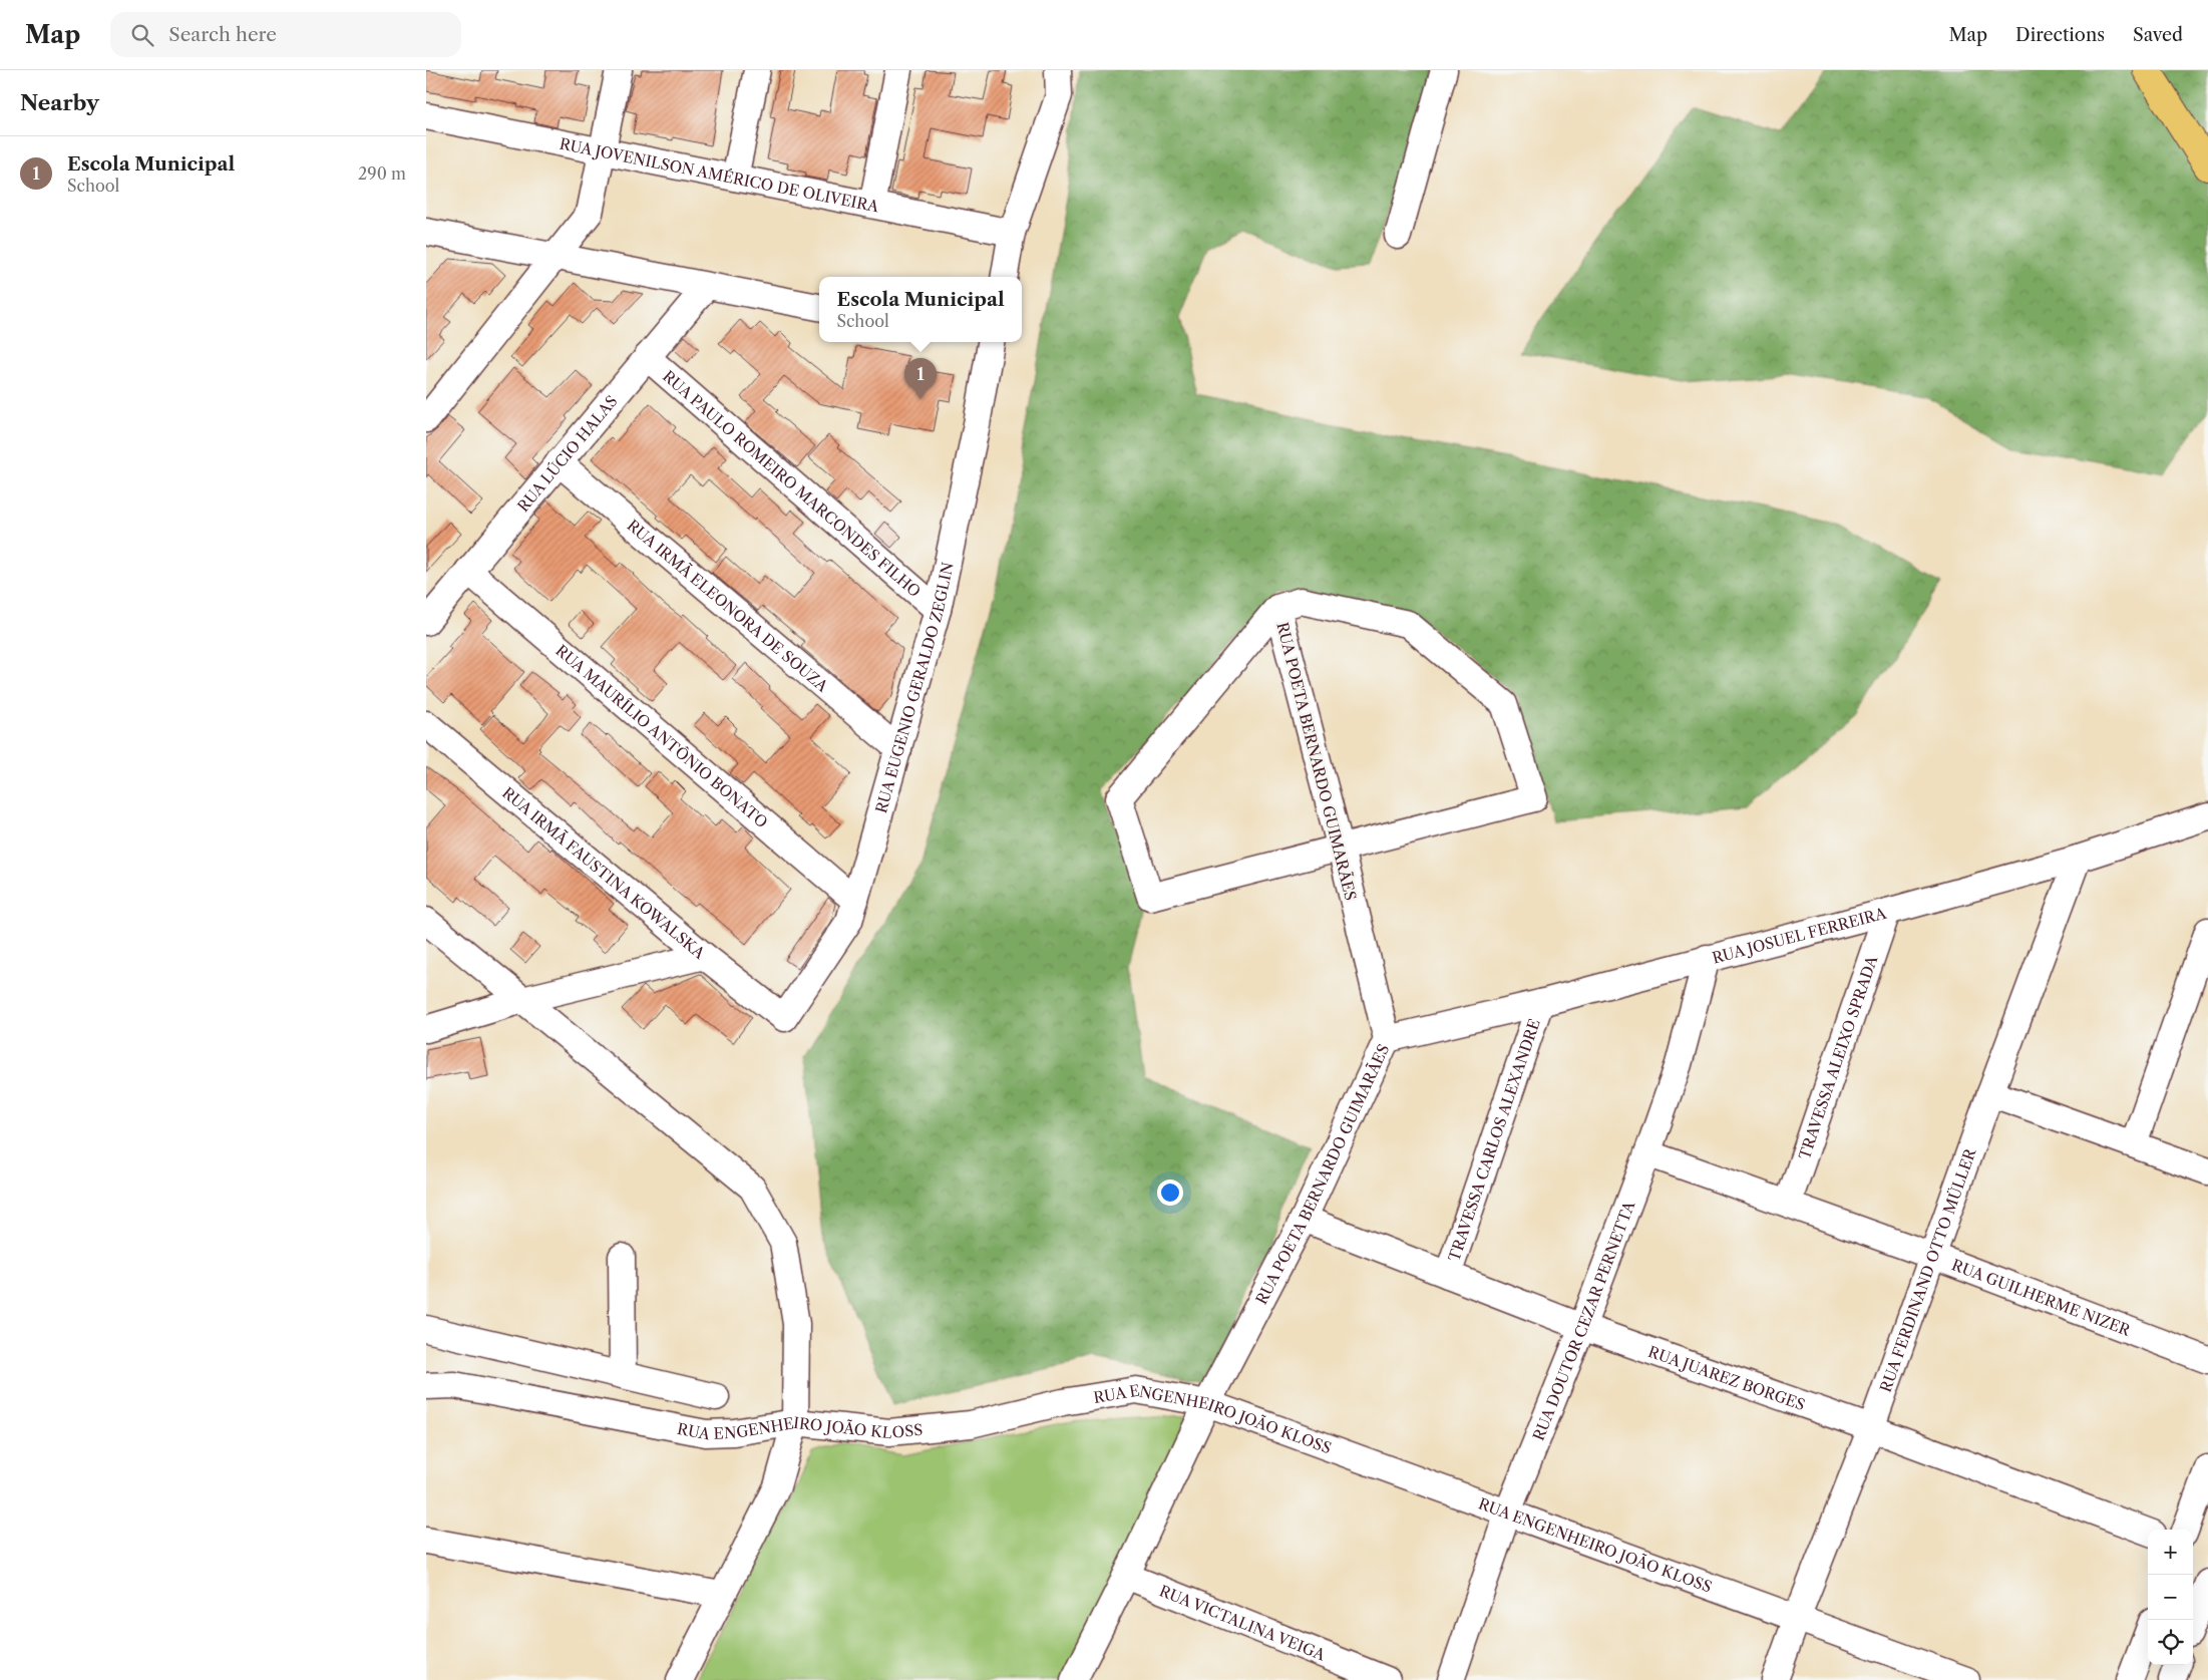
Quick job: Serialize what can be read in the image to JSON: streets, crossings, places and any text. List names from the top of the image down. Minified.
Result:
{"streets":{"street":["RUA JOVENILSON AMÉRICO DE OLIVEIRA","RUA LÚCIO HALAS","RUA PAULO ROMEIRO MARCONDES FILHO","RUA IRMÃ ELEONORA DE SOUZA","RUA EUGENIO GERALDO ZEGLIN","RUA MAURÍLIO ANTÔNIO BONATO","RUA POETA BERNARDO GUIMARÃES","RUA IRMÃ FAUSTINA KOWALSKA","RUA JOSUEL FERREIRA","TRAVESSA ALEIXO SPRADA","TRAVESSA CARLOS ALEXANDRE","RUA FERDINAND OTTO MÜLLER","RUA GUILHERME NIZER","RUA DOUTOR CEZAR PERNETTA","RUA JUAREZ BORGES","RUA ENGENHEIRO JOÃO KLOSS","RUA VICTALINA VEIGA"]},"crossings":[["RUA LÚCIO HALAS","RUA PAULO ROMEIRO MARCONDES FILHO"],["RUA LÚCIO HALAS","RUA IRMÃ ELEONORA DE SOUZA"],["RUA LÚCIO HALAS","RUA MAURÍLIO ANTÔNIO BONATO"],["RUA PAULO ROMEIRO MARCONDES FILHO","RUA EUGENIO GERALDO ZEGLIN"],["RUA IRMÃ ELEONORA DE SOUZA","RUA EUGENIO GERALDO ZEGLIN"],["RUA EUGENIO GERALDO ZEGLIN","RUA MAURÍLIO ANTÔNIO BONATO"],["RUA EUGENIO GERALDO ZEGLIN","RUA IRMÃ FAUSTINA KOWALSKA"],["RUA POETA BERNARDO GUIMARÃES","RUA JOSUEL FERREIRA"],["RUA POETA BERNARDO GUIMARÃES","RUA JUAREZ BORGES"],["RUA POETA BERNARDO GUIMARÃES","RUA ENGENHEIRO JOÃO KLOSS"],["RUA POETA BERNARDO GUIMARÃES","RUA VICTALINA VEIGA"],["RUA JOSUEL FERREIRA","TRAVESSA ALEIXO SPRADA"],["RUA JOSUEL FERREIRA","TRAVESSA CARLOS ALEXANDRE"],["RUA JOSUEL FERREIRA","RUA FERDINAND OTTO MÜLLER"],["RUA JOSUEL FERREIRA","RUA DOUTOR CEZAR PERNETTA"],["TRAVESSA ALEIXO SPRADA","RUA GUILHERME NIZER"],["TRAVESSA CARLOS ALEXANDRE","RUA JUAREZ BORGES"],["RUA FERDINAND OTTO MÜLLER","RUA GUILHERME NIZER"],["RUA FERDINAND OTTO MÜLLER","RUA JUAREZ BORGES"],["RUA FERDINAND OTTO MÜLLER","RUA ENGENHEIRO JOÃO KLOSS"],["RUA GUILHERME NIZER","RUA DOUTOR CEZAR PERNETTA"],["RUA DOUTOR CEZAR PERNETTA","RUA JUAREZ BORGES"],["RUA DOUTOR CEZAR PERNETTA","RUA ENGENHEIRO JOÃO KLOSS"]],"page":{"header":"Map","search":"Search here","nav":["Map","Directions","Saved"],"heading":"Nearby","list":[{"mark":"1","name":"Escola Municipal","note":"School","value":"290 m"}],"popup":["Escola Municipal","School"],"pins":"1","map_buttons":["+","−"]}}
